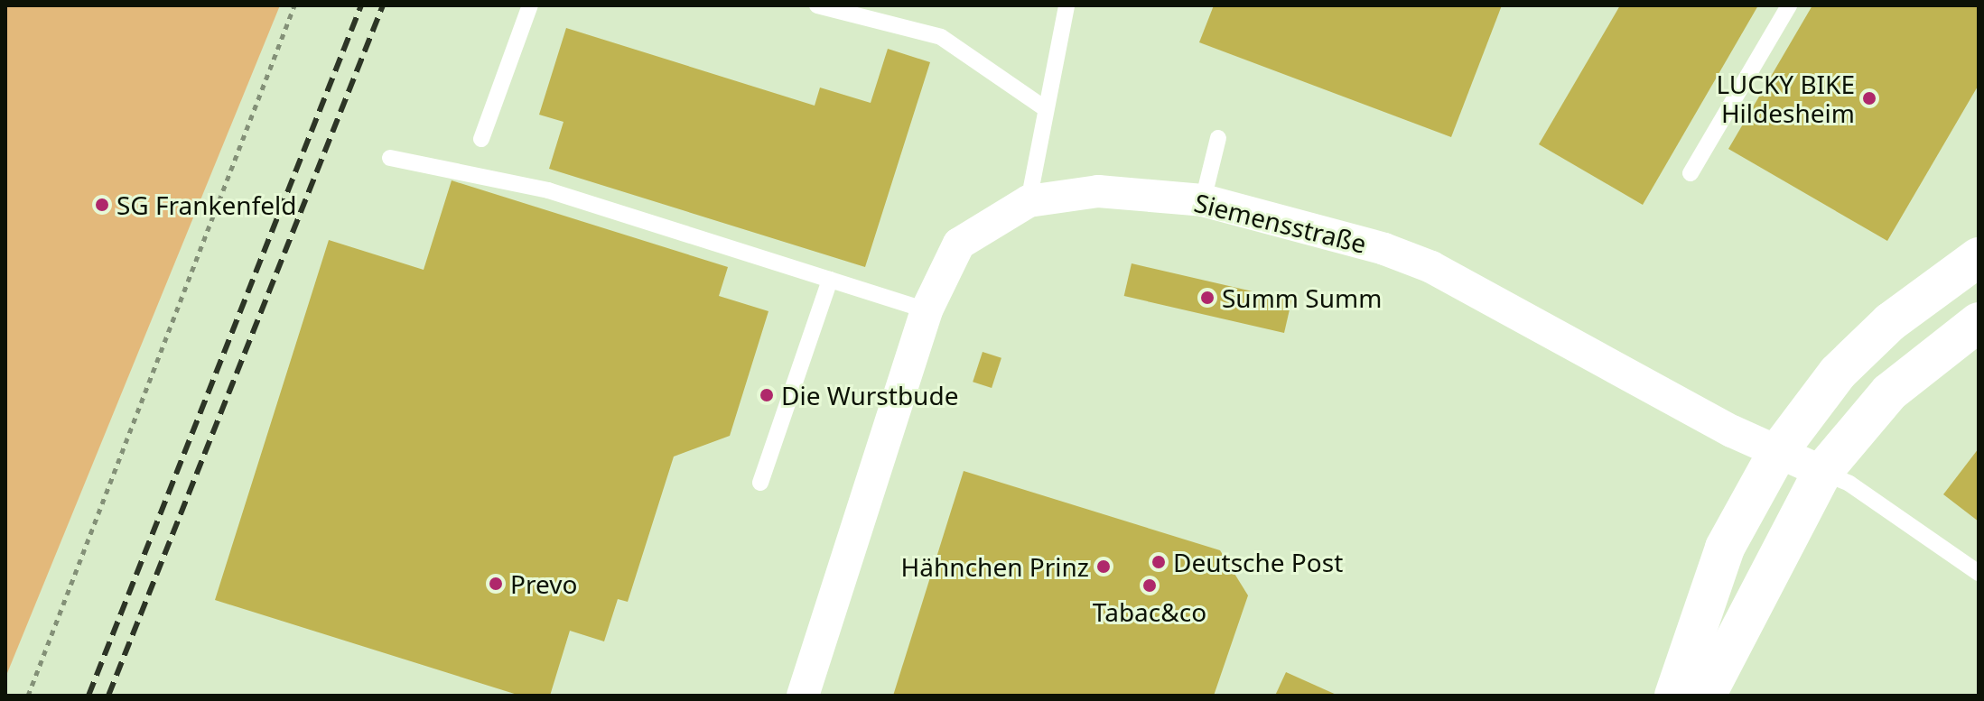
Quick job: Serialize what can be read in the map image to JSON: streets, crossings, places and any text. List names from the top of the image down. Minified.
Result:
{"streets":{"street":["Siemensstraße"]},"places":["LUCKY BIKE Hildesheim","SG Frankenfeld","Summ Summ","Die Wurstbude","Deutsche Post","Hähnchen Prinz","Prevo","Tabac&co"]}
